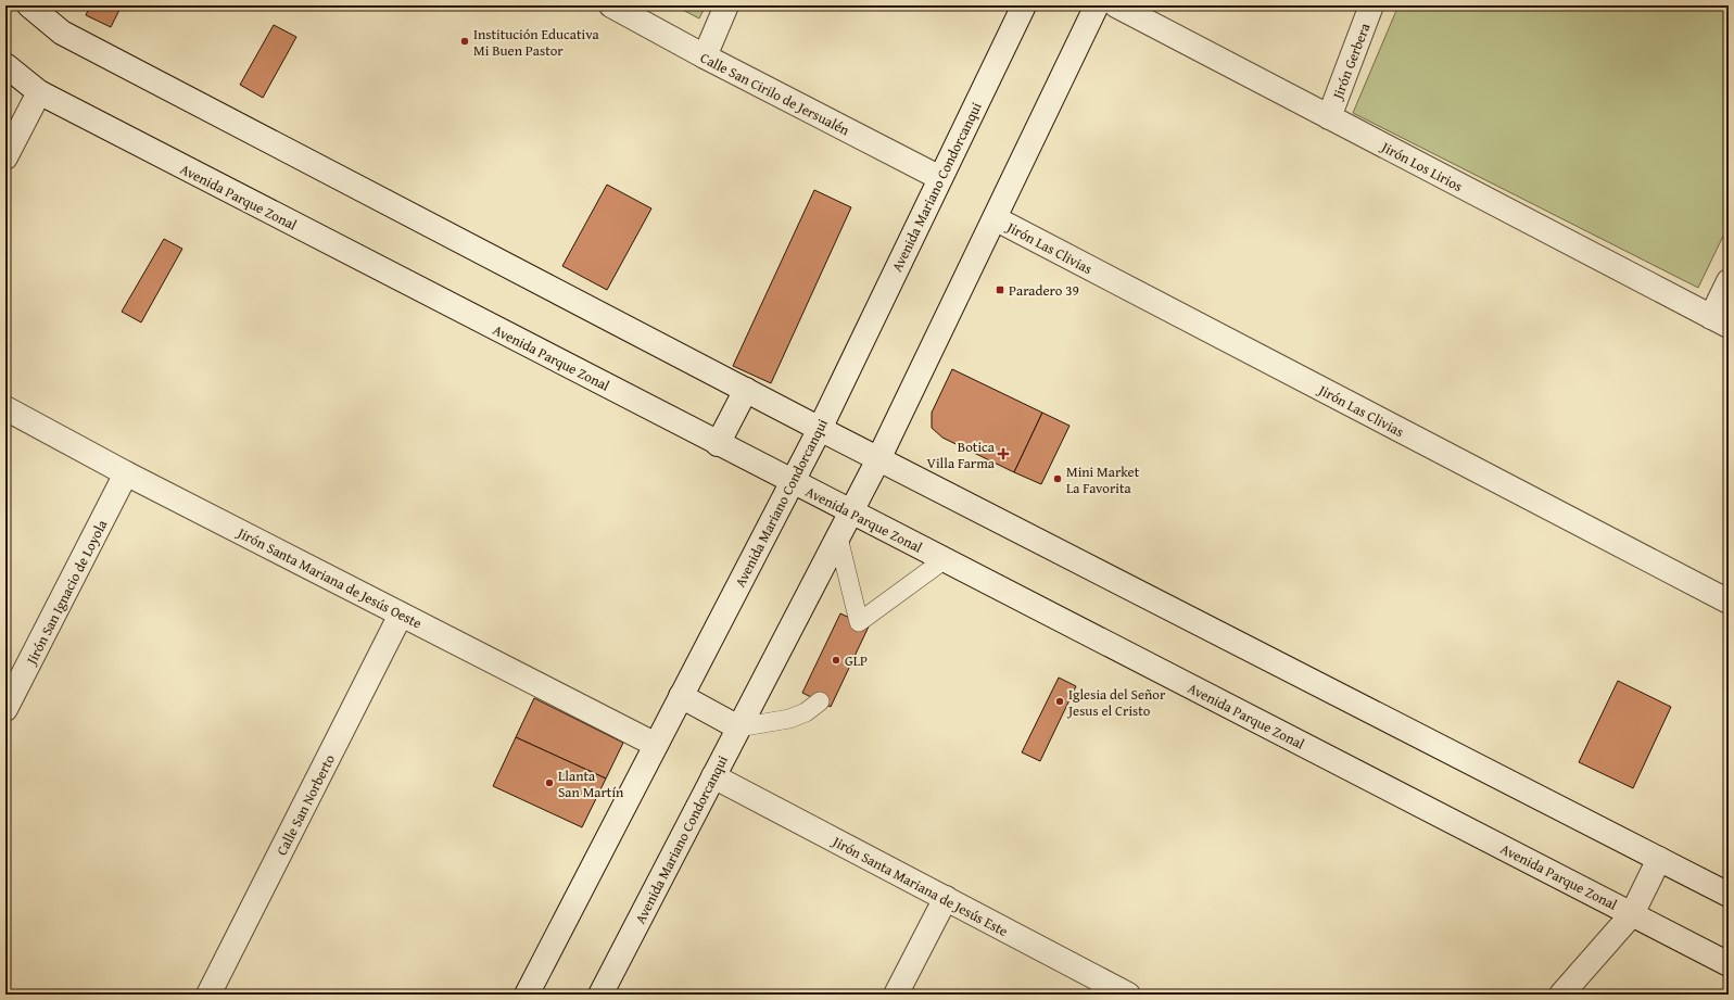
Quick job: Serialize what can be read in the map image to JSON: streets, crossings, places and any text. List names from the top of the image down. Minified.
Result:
{"streets":{"main road":["Jirón Gerbera","Calle San Cirilo de Jersualén","Jirón Los Lirios","Avenida Mariano Condorcanqui","Avenida Parque Zonal","Jirón Las Clivias","Jirón Santa Mariana de Jesús Oeste","Jirón San Ignacio de Loyola","Calle San Norberto","Jirón Santa Mariana de Jesús Este"]},"crossings":[["Jirón Gerbera","Jirón Los Lirios"],["Calle San Cirilo de Jersualén","Avenida Mariano Condorcanqui"],["Avenida Mariano Condorcanqui","Avenida Parque Zonal"],["Avenida Mariano Condorcanqui","Jirón Las Clivias"],["Avenida Mariano Condorcanqui","Jirón Santa Mariana de Jesús Oeste"],["Avenida Mariano Condorcanqui","Jirón Santa Mariana de Jesús Este"],["Jirón Santa Mariana de Jesús Oeste","Jirón San Ignacio de Loyola"],["Jirón Santa Mariana de Jesús Oeste","Calle San Norberto"]],"places":{"other":["Institución Educativa Mi Buen Pastor","Mini Market La Favorita","GLP","Iglesia del Señor Jesus el Cristo","Llanta San Martín"],"transit":["Paradero 39"],"health":["Botica Villa Farma"]}}
